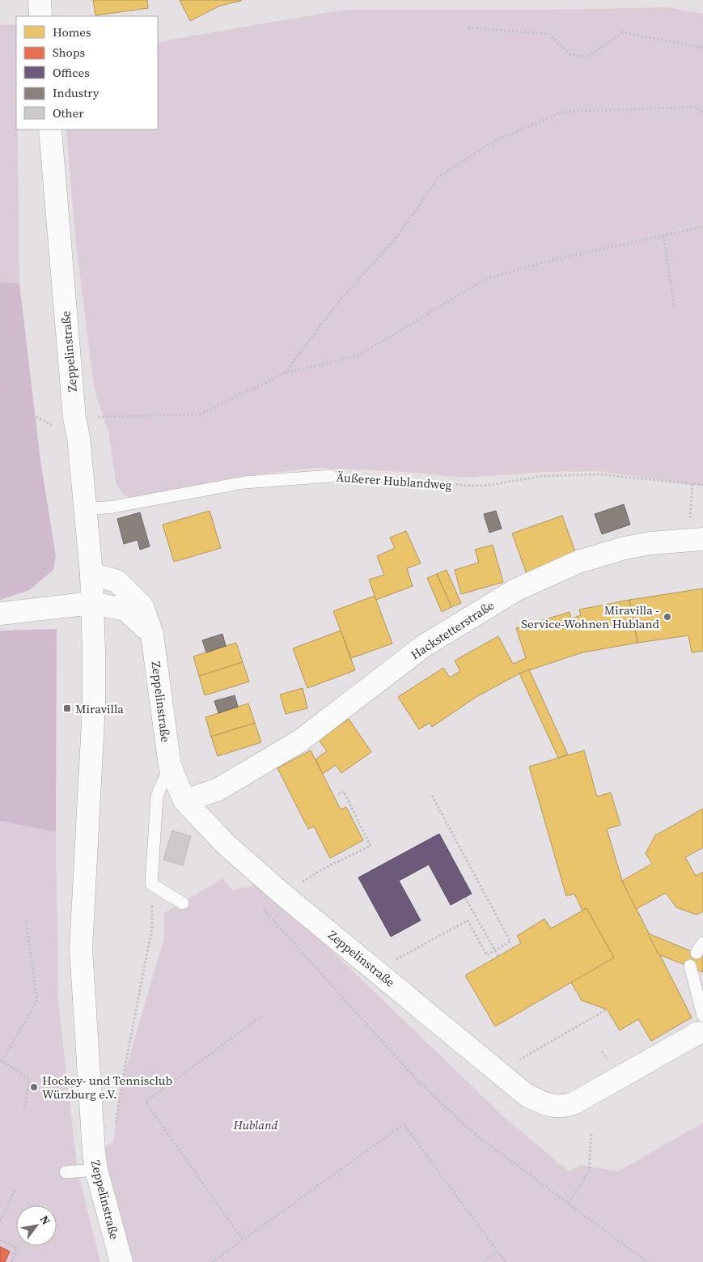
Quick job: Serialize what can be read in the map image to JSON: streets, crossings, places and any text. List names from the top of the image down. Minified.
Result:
{"streets":{"street":["Zeppelinstraße","Hackstetterstraße"],"lane":["Äußerer Hublandweg"]},"crossings":[["Zeppelinstraße","Äußerer Hublandweg"],["Zeppelinstraße","Hackstetterstraße"]],"parks":["Hubland"],"places":{"other":["Miravilla - Service-Wohnen Hubland","Hockey- und Tennisclub Würzburg e.V."],"transit":["Miravilla"]},"legend":["Homes","Shops","Offices","Industry","Other"],"north":"top right"}
